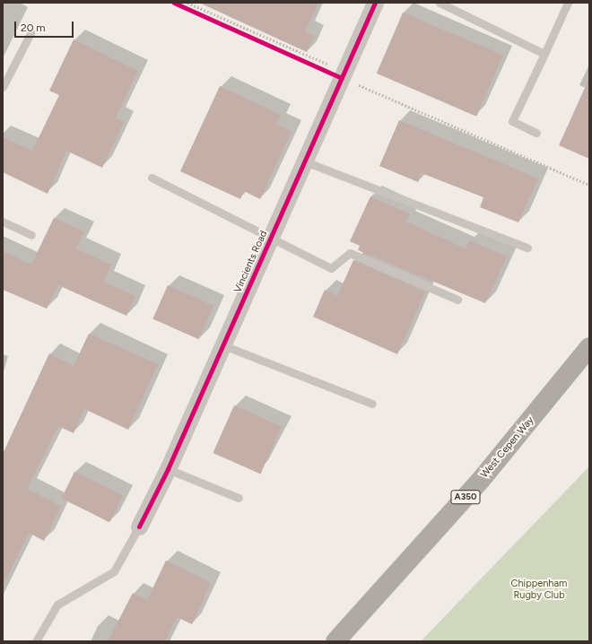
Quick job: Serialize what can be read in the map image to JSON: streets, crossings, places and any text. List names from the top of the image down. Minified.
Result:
{"streets":{"highway":["West Cepen Way","A350"],"street":["Vincients Road"]},"parks":["Chippenham Rugby Club"],"scale_bar":"20 m"}
